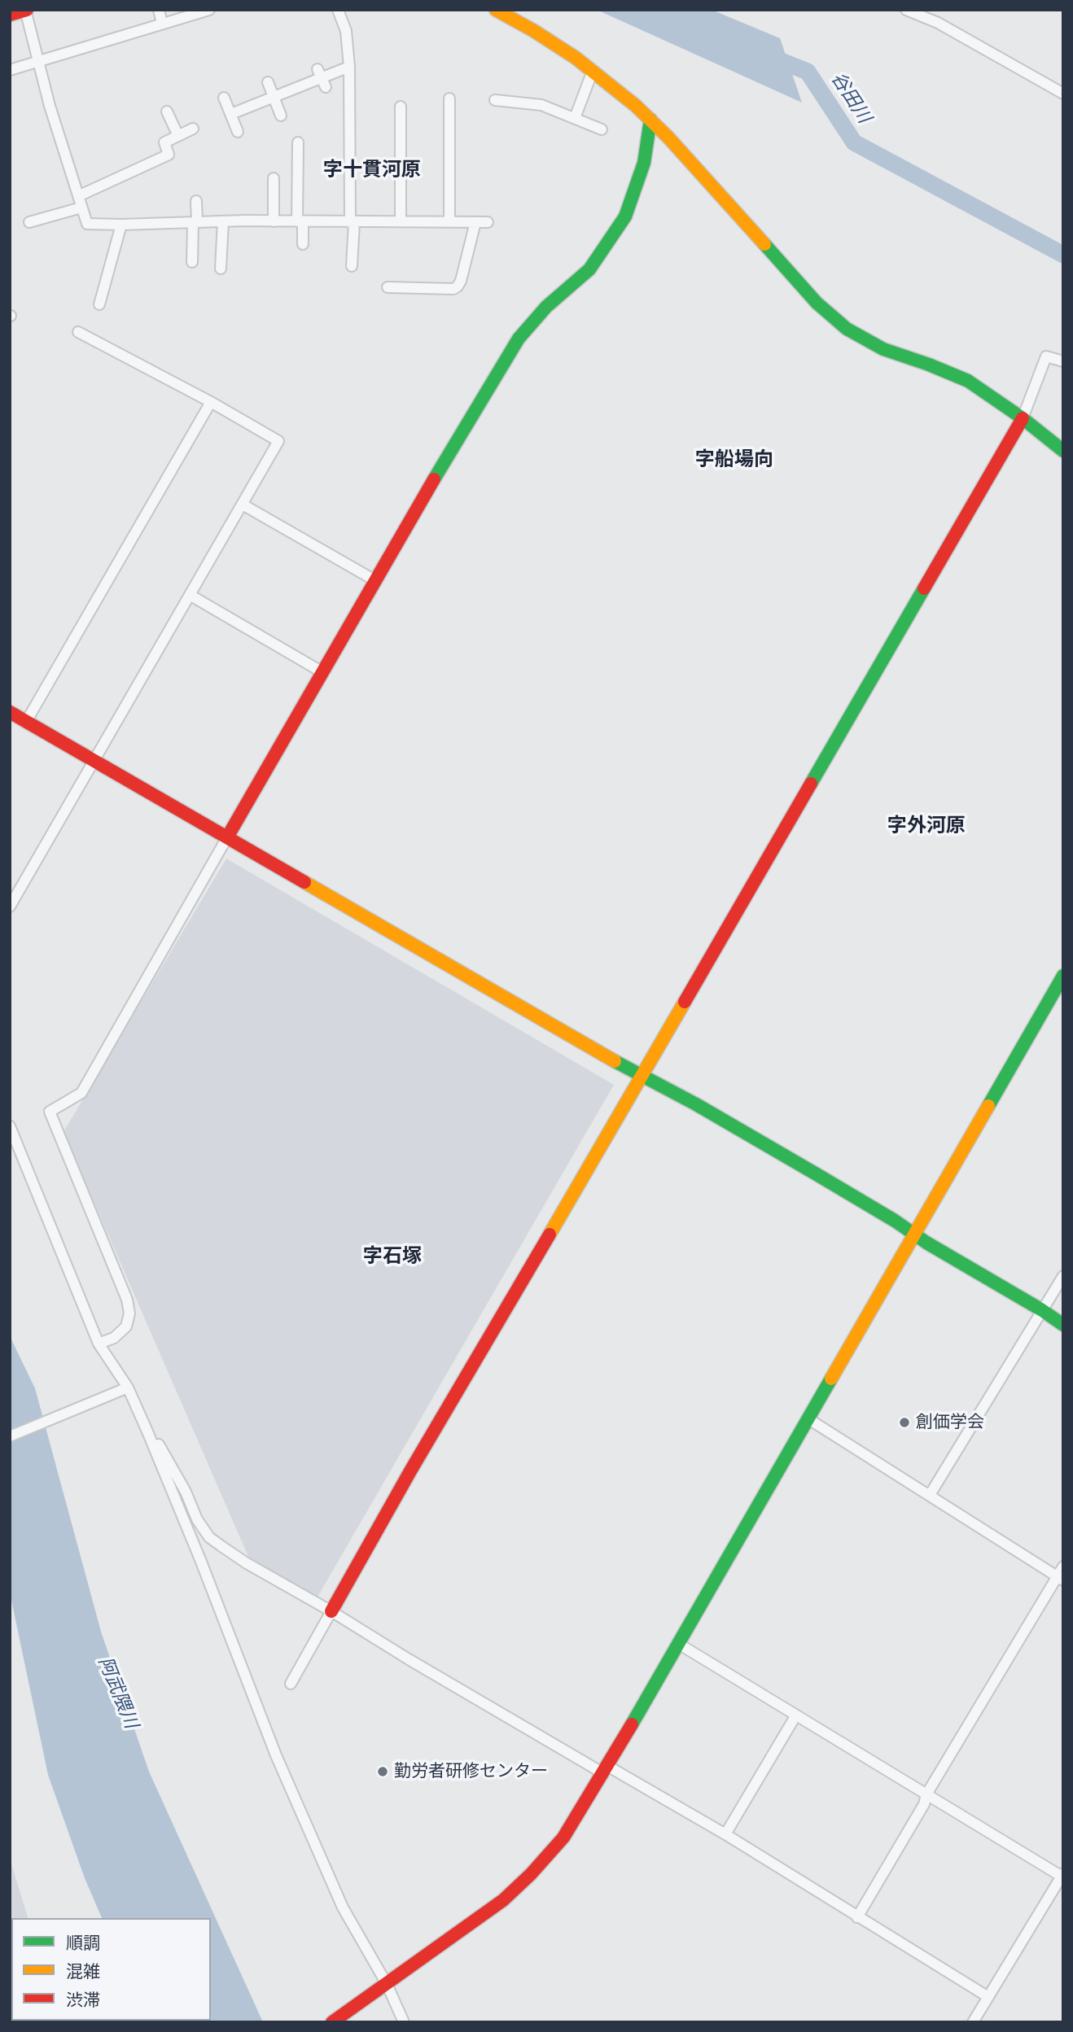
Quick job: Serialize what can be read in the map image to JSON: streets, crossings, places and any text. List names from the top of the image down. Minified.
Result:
{"districts":["字十貫河原","字船場向","字外河原","字石塚"],"water":["谷田川","阿武隈川"],"places":["創価学会","勤労者研修センター"],"legend":["順調","混雑","渋滞"]}
